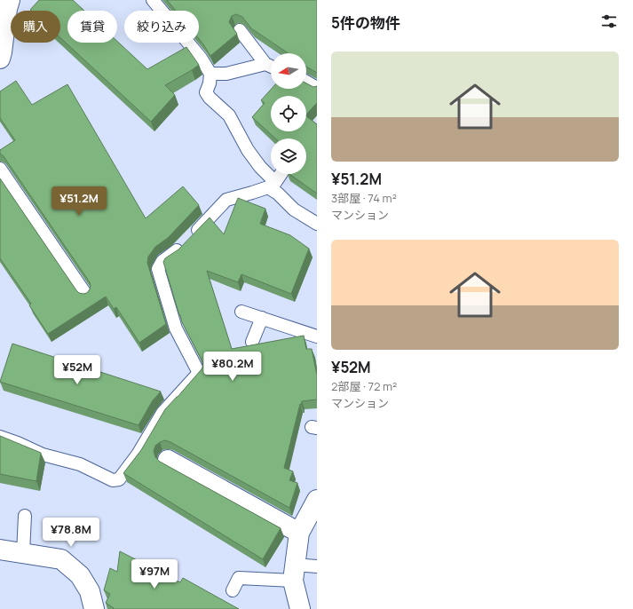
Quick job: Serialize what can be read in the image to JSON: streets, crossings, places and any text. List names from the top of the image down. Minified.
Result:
{"north":"left","page":{"heading":"5件の物件","chip":["購入","賃貸","絞り込み"],"list":[{"name":"¥51.2M","note":"3部屋 · 74 m² · マンション"},{"name":"¥52M","note":"2部屋 · 72 m² · マンション"}],"price":["¥51.2M","¥80.2M","¥52M","¥78.8M","¥97M"]}}
